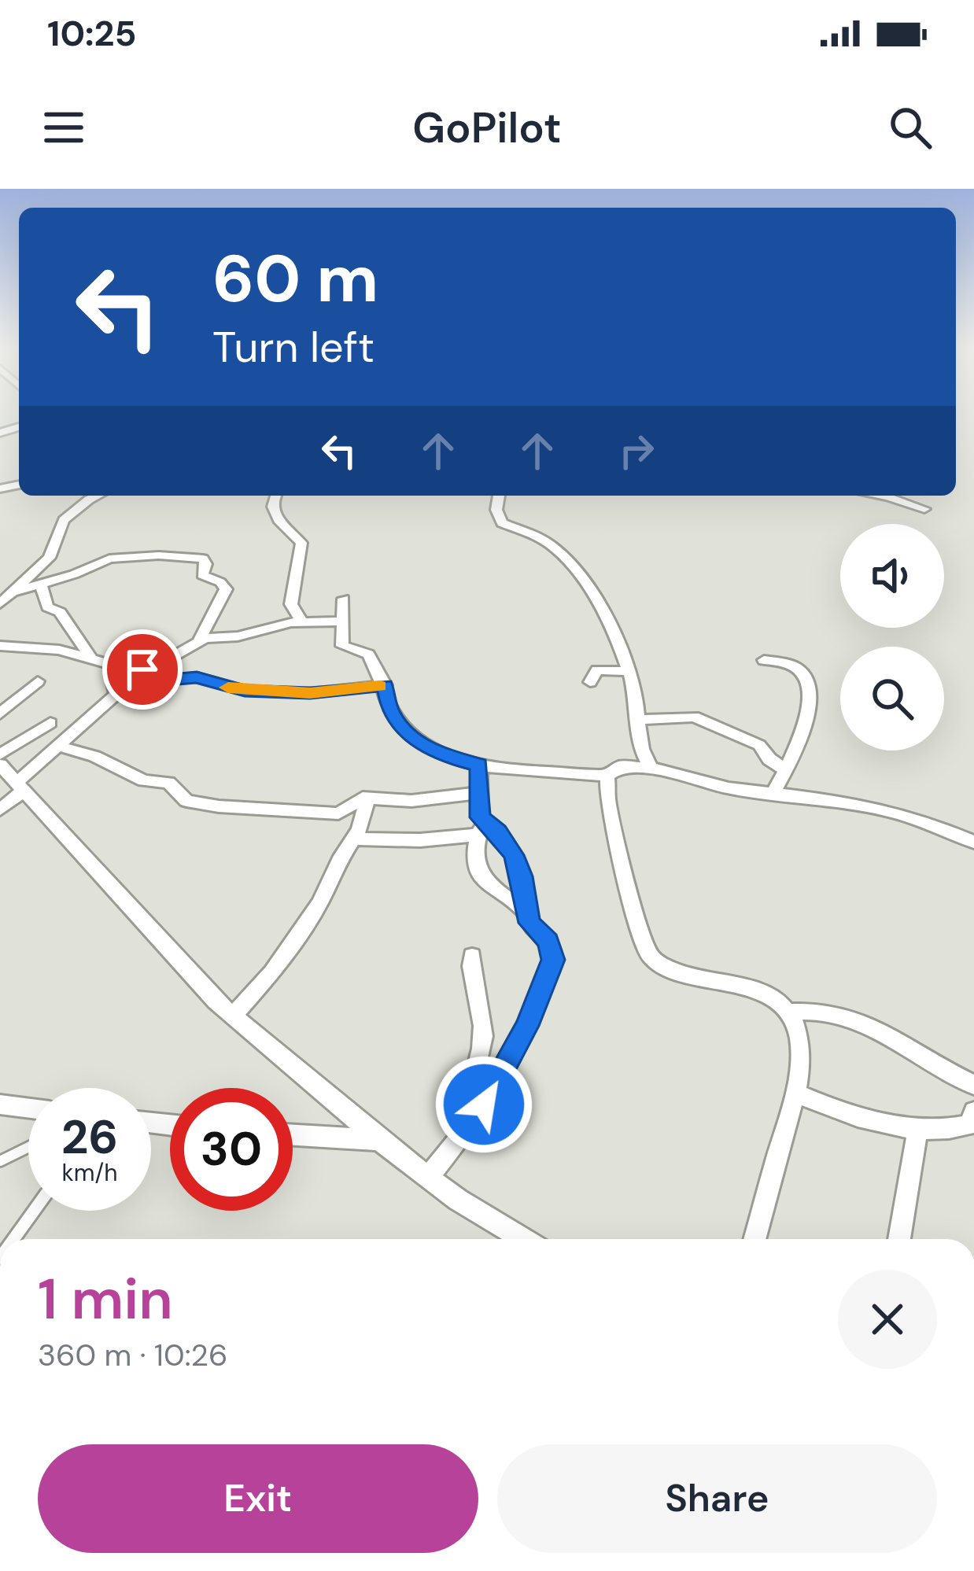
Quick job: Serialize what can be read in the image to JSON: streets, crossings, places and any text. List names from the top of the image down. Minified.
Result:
{"page":{"status":"10:25","header":"GoPilot","turn":["60 m","Turn left"],"speed":"26 km/h","limit":"30","heading":["1 min","360 m · 10:26"],"buttons":["Exit","Share"]}}
